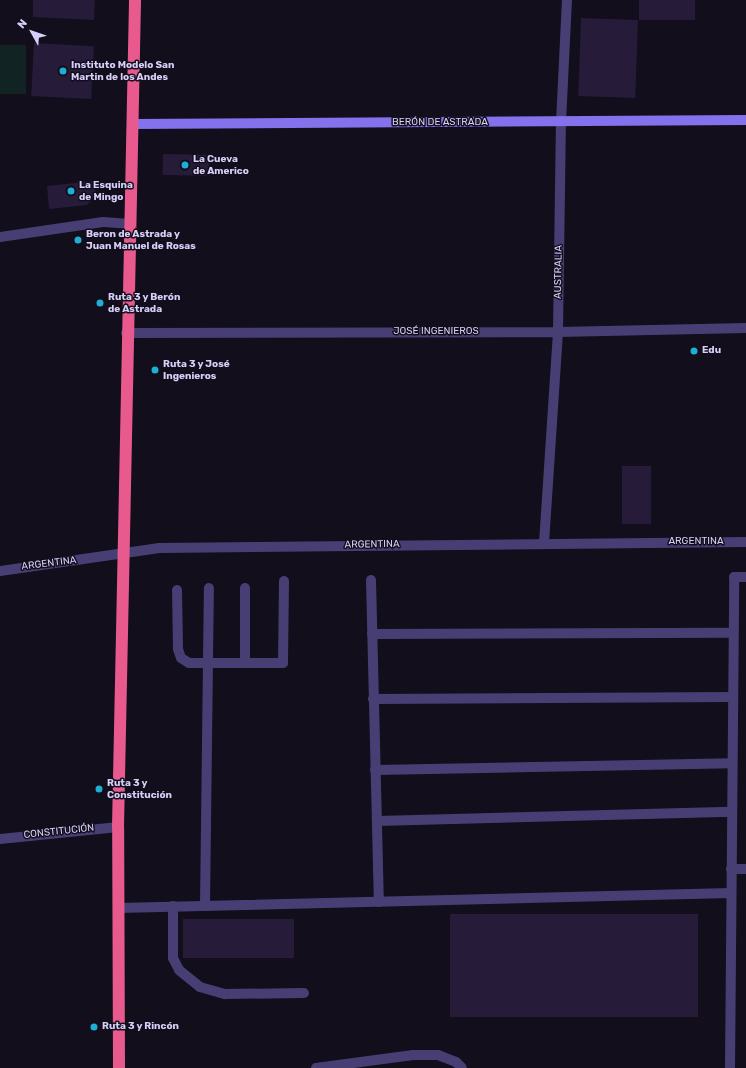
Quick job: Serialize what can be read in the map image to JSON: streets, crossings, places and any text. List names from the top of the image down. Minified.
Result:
{"streets":{"street":["BERÓN DE ASTRADA","AUSTRALIA","JOSÉ INGENIEROS","ARGENTINA","CONSTITUCIÓN"]},"crossings":[["BERÓN DE ASTRADA","AUSTRALIA"],["AUSTRALIA","JOSÉ INGENIEROS"],["AUSTRALIA","ARGENTINA"]],"places":["Instituto Modelo San Martin de los Andes","La Cueva de Americo","La Esquina de Mingo","Beron de Astrada y Juan Manuel de Rosas","Ruta 3 y Berón de Astrada","Edu","Ruta 3 y José Ingenieros","Ruta 3 y Constitución","Ruta 3 y Rincón"],"north":"top left"}
